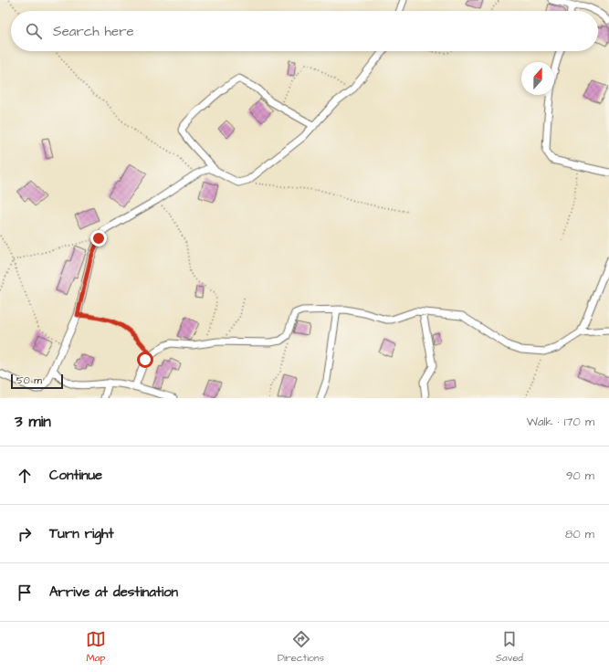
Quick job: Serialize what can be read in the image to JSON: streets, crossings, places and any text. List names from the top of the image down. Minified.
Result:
{"scale_bar":"50 m","north":"top","page":{"search":"Search here","scale":"50 m","heading":["3 min","Walk · 170 m"],"list":[["Continue","90 m"],["Turn right","80 m"],"Arrive at destination"],"nav":["Map","Directions","Saved"]}}
